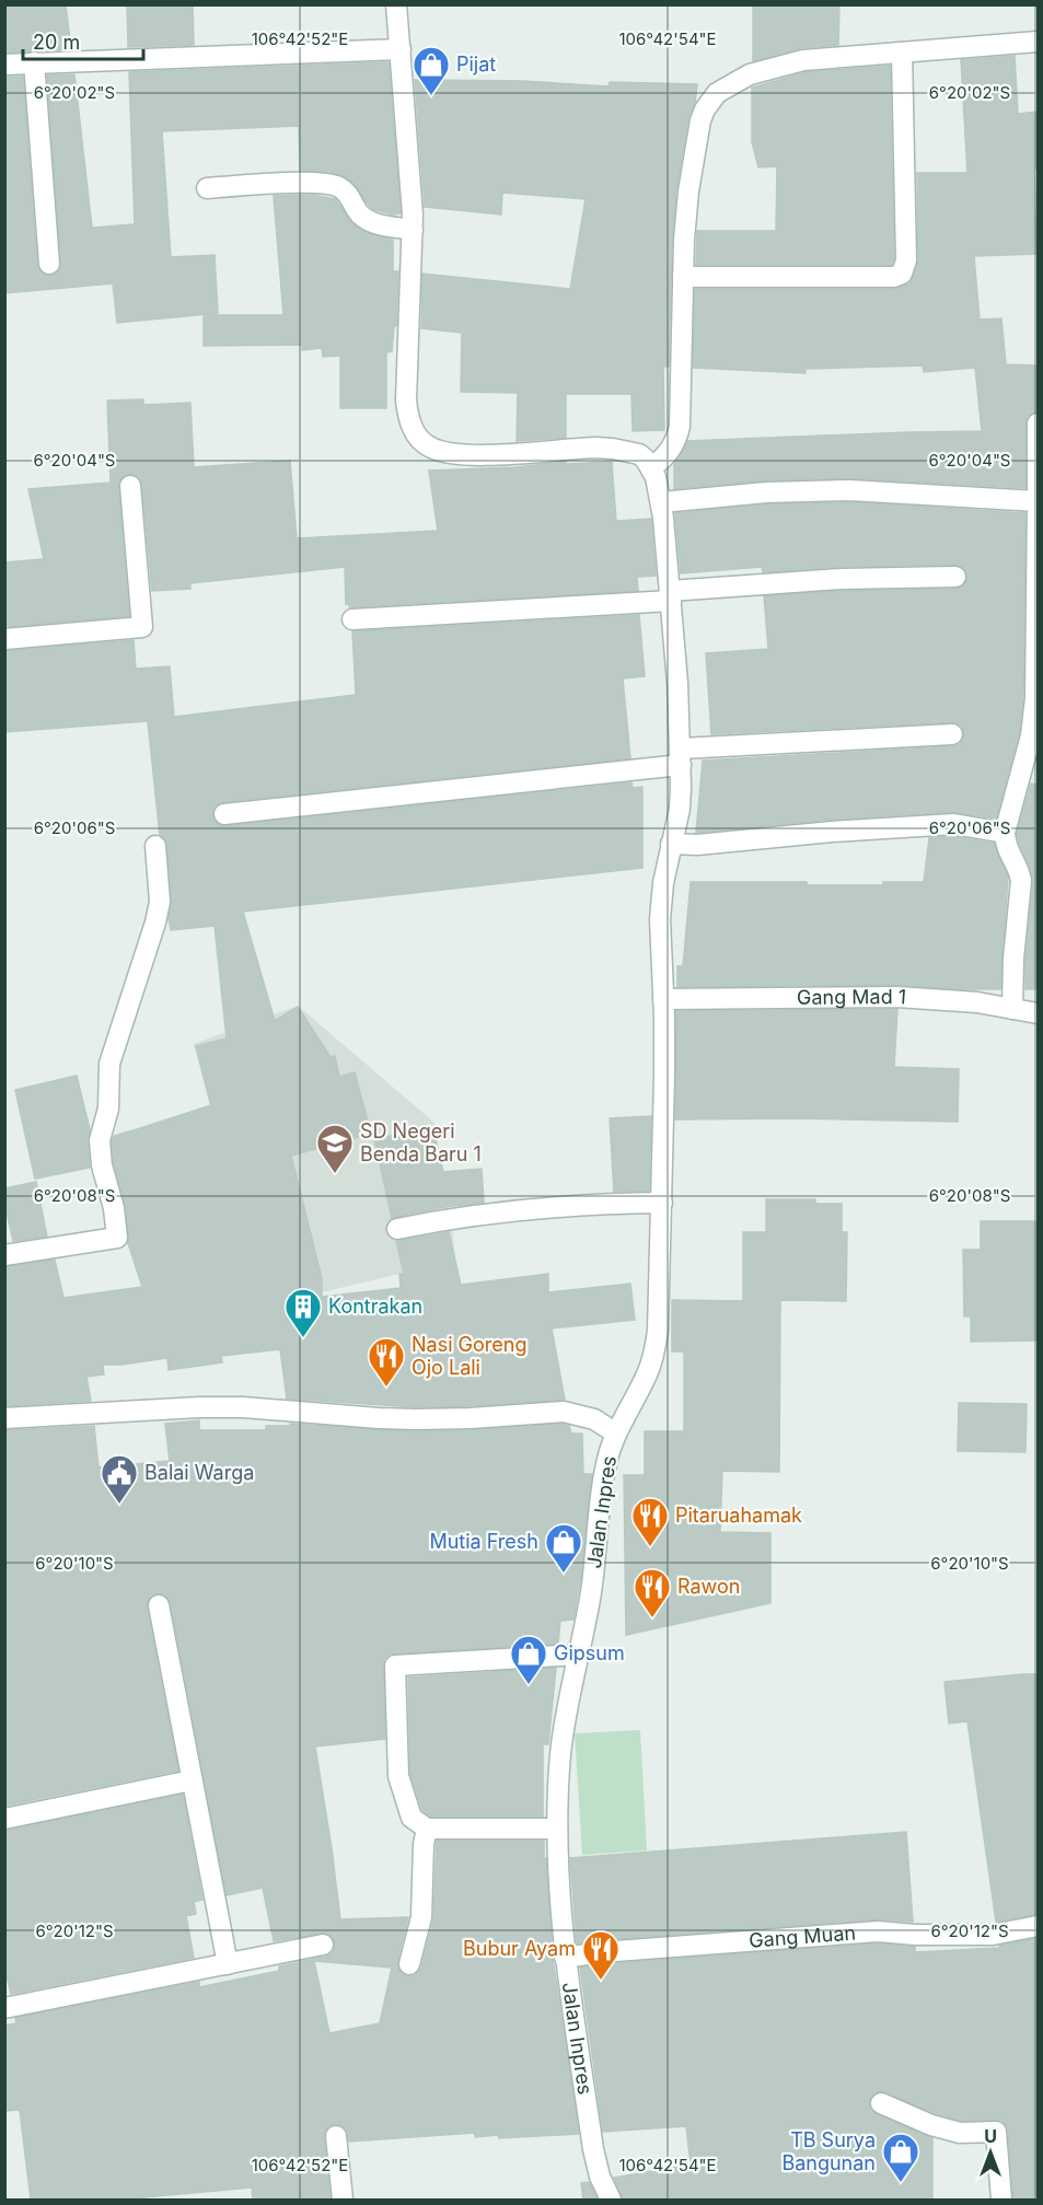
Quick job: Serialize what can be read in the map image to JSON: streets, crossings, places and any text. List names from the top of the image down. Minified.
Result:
{"streets":{"street":["Gang Mad 1","Jalan Inpres","Gang Muan"]},"crossings":[["Jalan Inpres","Gang Muan"]],"places":{"shop":["Pijat","Mutia Fresh","Gipsum","TB Surya Bangunan"],"school or university":["SD Negeri Benda Baru 1"],"building":["Kontrakan"],"restaurant":["Nasi Goreng Ojo Lali","Pitaruahamak","Rawon","Bubur Ayam"],"public building":["Balai Warga"]},"scale_bar":"20 m","north":"top","coordinates":["106°42'52\"E","106°42'54\"E","6°20'02\"S","6°20'04\"S","6°20'06\"S","6°20'08\"S","6°20'10\"S","6°20'12\"S"]}
